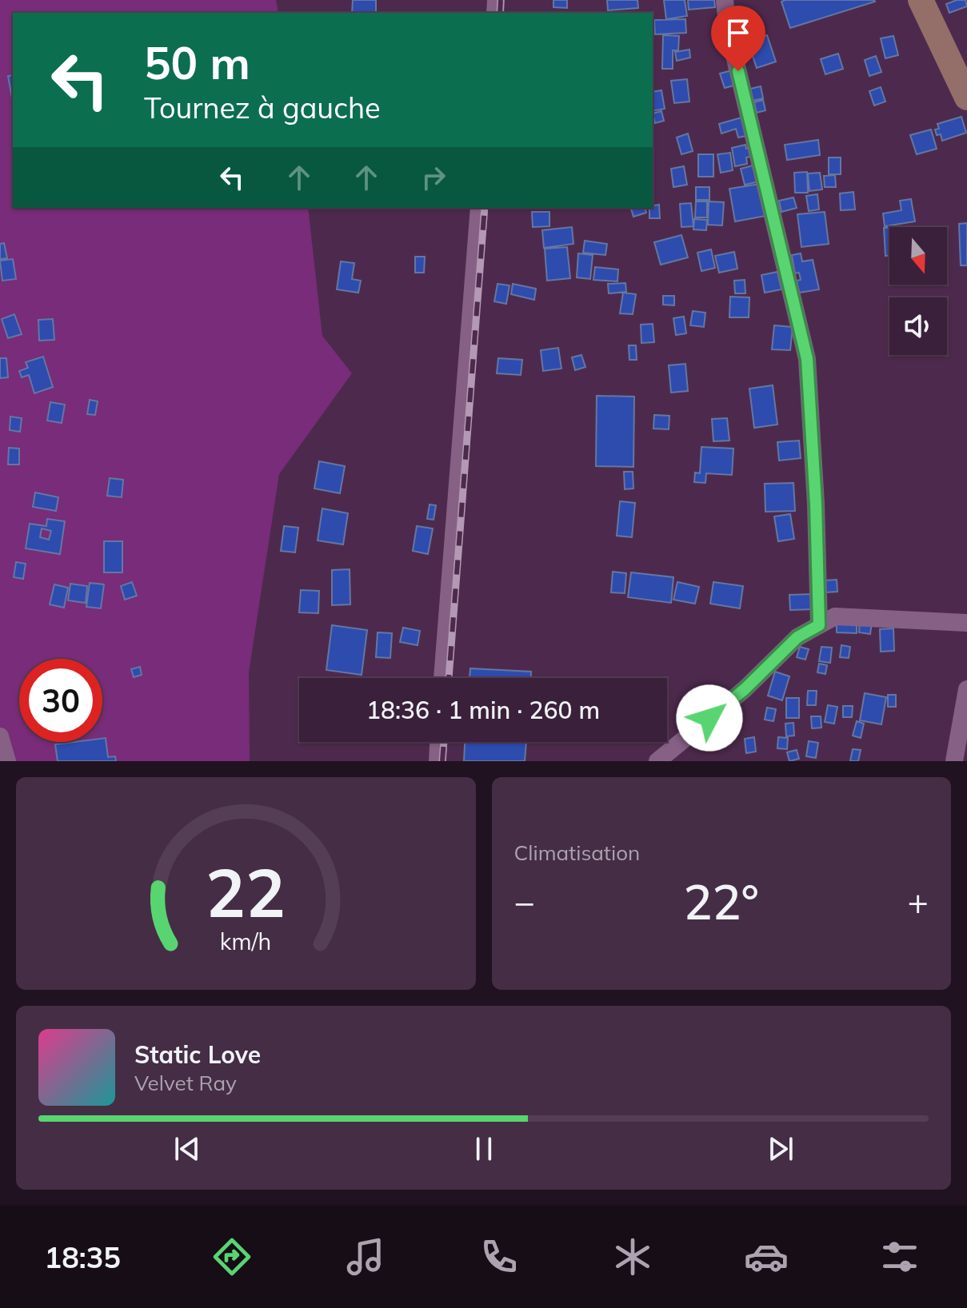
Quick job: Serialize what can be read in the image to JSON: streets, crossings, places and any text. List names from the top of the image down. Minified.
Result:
{"north":"bottom","page":{"turn":["50 m","Tournez à gauche"],"limit":"30","trip":"18:36 · 1 min · 260 m","tile":"Climatisation","heat":["−","22°","+"],"song":["Static Love","Velvet Ray"],"tabs":"18:35","gauge":["22","km/h"]}}
